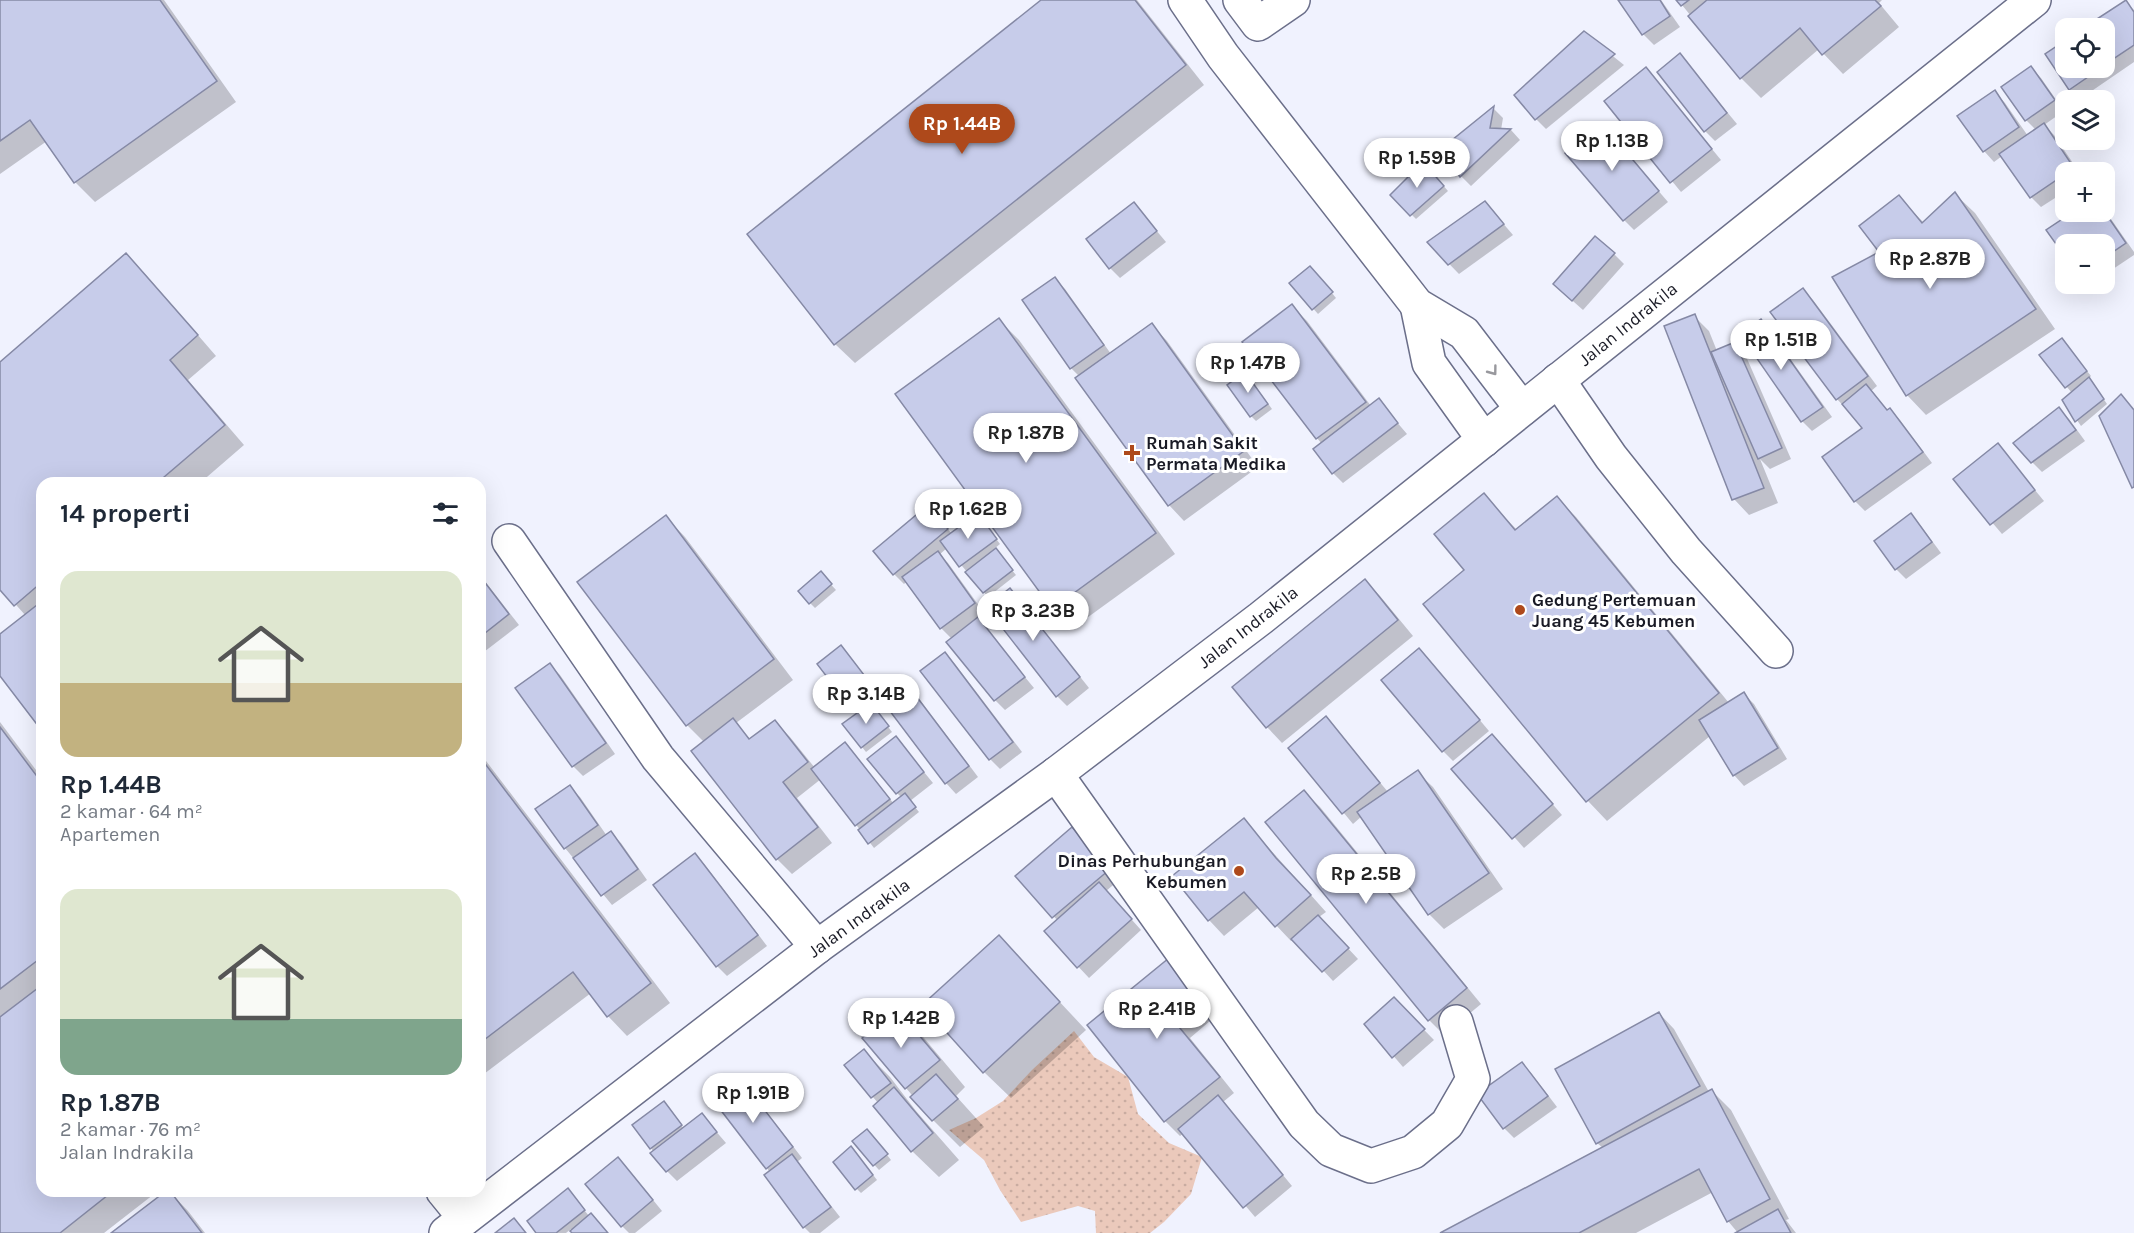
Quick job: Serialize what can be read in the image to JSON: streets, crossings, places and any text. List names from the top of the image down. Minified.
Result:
{"streets":{"main road":["Jalan Indrakila"]},"places":{"health":["Rumah Sakit Permata Medika"],"other":["Gedung Pertemuan Juang 45 Kebumen","Dinas Perhubungan Kebumen"]},"page":{"map_buttons":["+","−"],"price":["Rp 1.44B","Rp 1.13B","Rp 1.59B","Rp 2.87B","Rp 1.51B","Rp 1.47B","Rp 1.87B","Rp 1.62B","Rp 3.23B","Rp 3.14B","Rp 2.5B","Rp 2.41B","Rp 1.42B","Rp 1.91B"],"heading":"14 properti","list":[{"name":"Rp 1.44B","note":"2 kamar · 64 m² · Apartemen"},{"name":"Rp 1.87B","note":"2 kamar · 76 m² · Jalan Indrakila"}]}}
